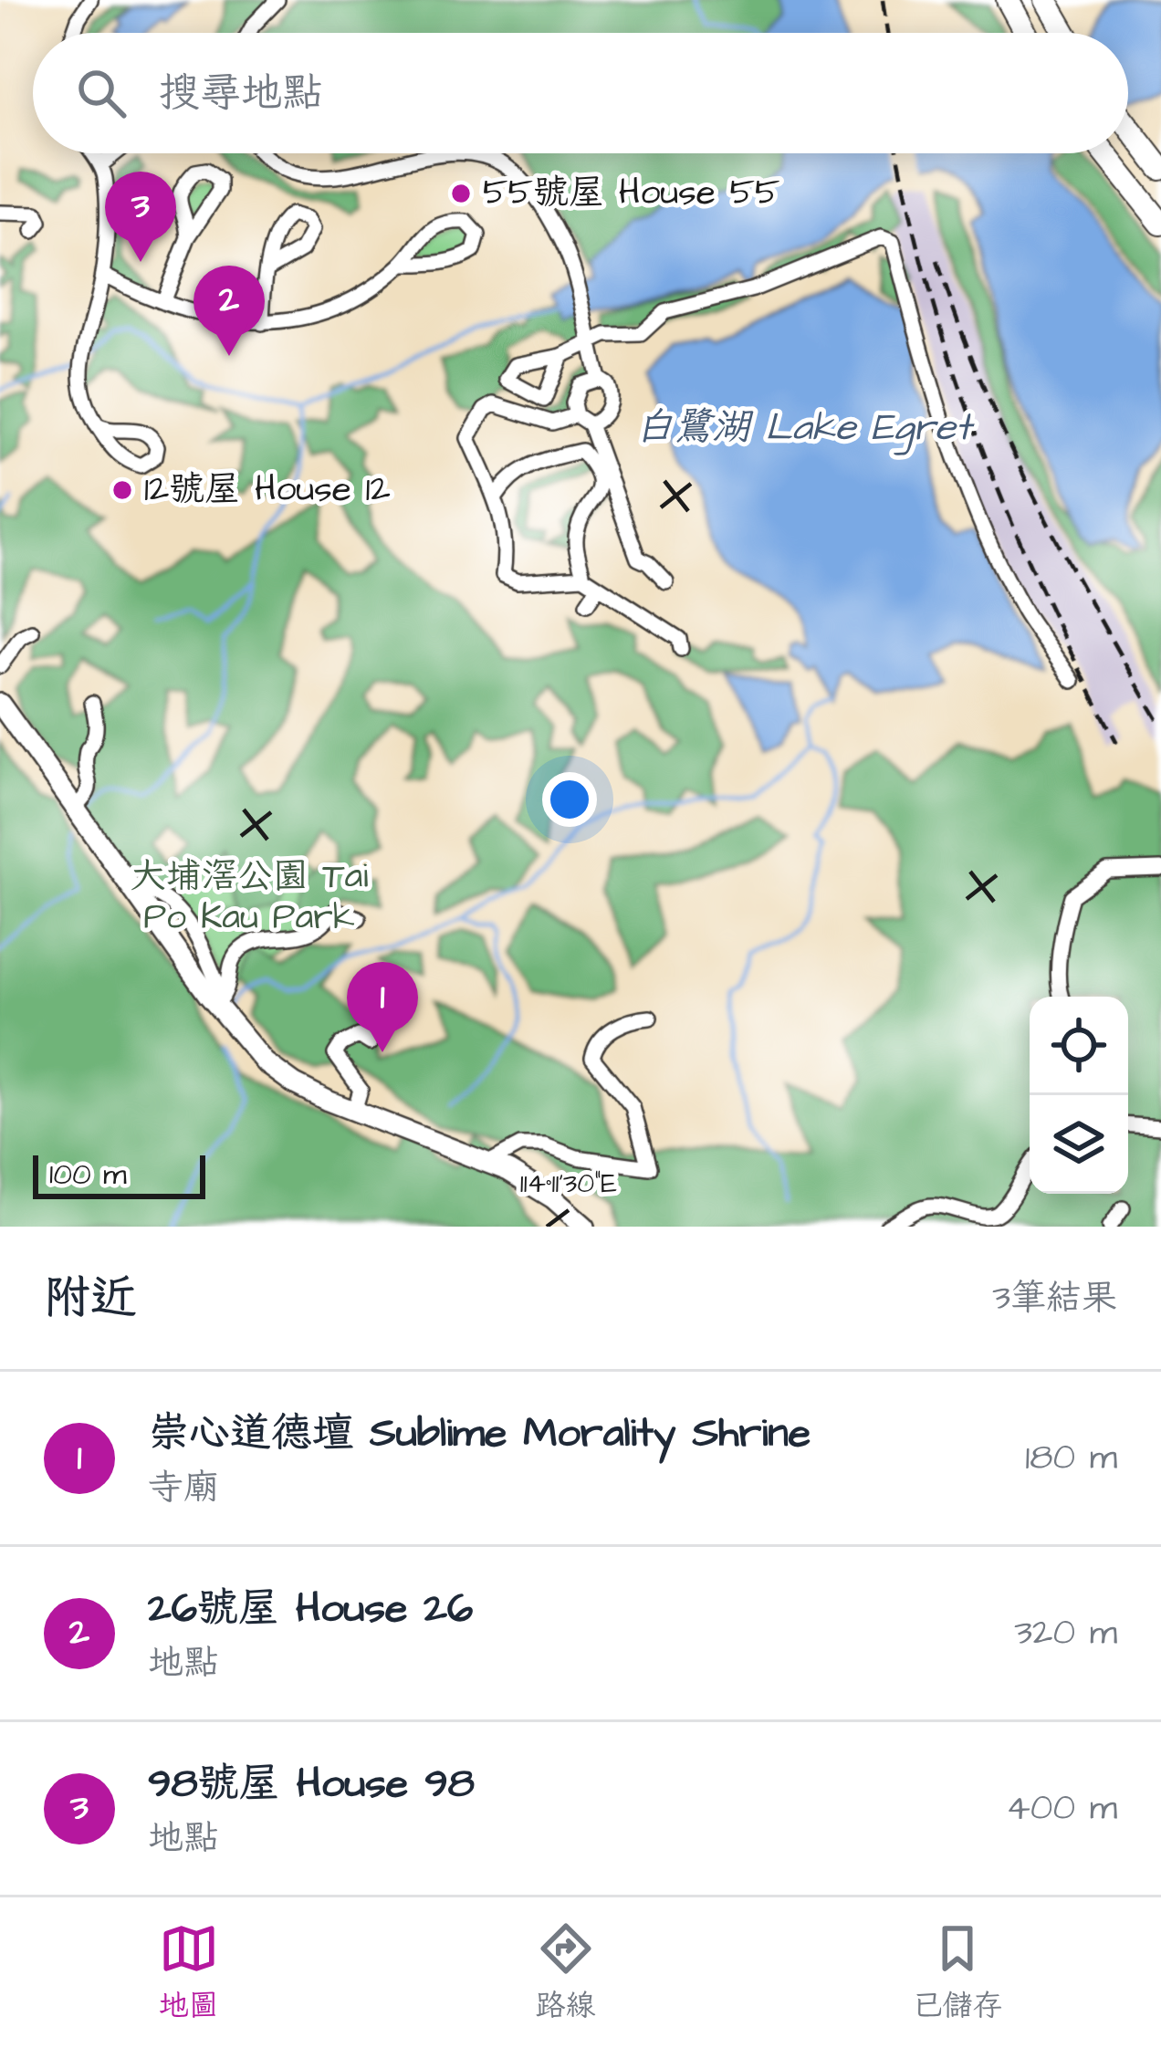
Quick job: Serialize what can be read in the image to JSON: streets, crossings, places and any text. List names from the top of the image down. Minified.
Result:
{"water":["白鷺湖 Lake Egret"],"parks":["大埔滘公園 Tai Po Kau Park"],"places":["55號屋 House 55","12號屋 House 12"],"scale_bar":"100 m","page":{"search":"搜尋地點","pins":["3","2","1"],"scale":"100 m","heading":["附近","3筆結果"],"list":[{"mark":"1","name":"崇心道德壇 Sublime Morality Shrine","note":"寺廟","value":"180 m"},{"mark":"2","name":"26號屋 House 26","note":"地點","value":"320 m"},{"mark":"3","name":"98號屋 House 98","note":"地點","value":"400 m"}],"nav":["地圖","路線","已儲存"]},"coordinates":["114°11'30\"E"]}
